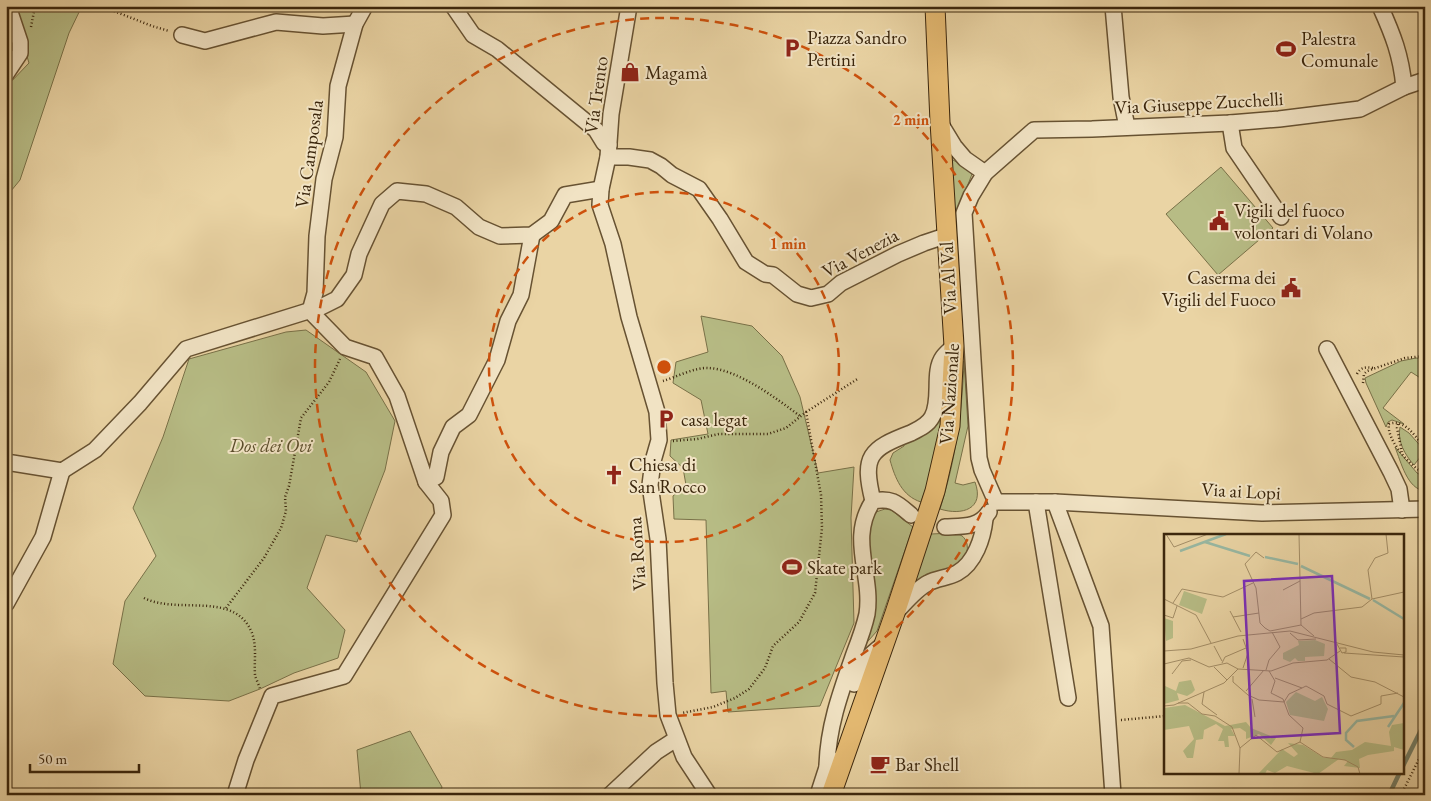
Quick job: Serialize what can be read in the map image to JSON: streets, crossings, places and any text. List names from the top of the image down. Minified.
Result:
{"streets":{"main road":["Via Nazionale"],"street":["Via Trento","Via Giuseppe Zucchelli","Via Camposala","Via Venezia","Via Al Val","Via ai Lopi","Via Roma"]},"crossings":[["Via Trento","Via Venezia"],["Via Trento","Via Roma"],["Via Giuseppe Zucchelli","Via Al Val"],["Via Venezia","Via Nazionale"],["Via Al Val","Via ai Lopi"]],"parks":["Dos dei Ovi"],"places":{"parking":["Piazza Sandro Pertini","casa legat"],"sports":["Palestra Comunale","Skate park"],"shop":["Magamà"],"public building":["Vigili del fuoco volontari di Volano","Caserma dei Vigili del Fuoco"],"church":["Chiesa di San Rocco"],"cafe":["Bar Shell"]},"scale_bar":"50 m","rings":["2 min","1 min"]}
